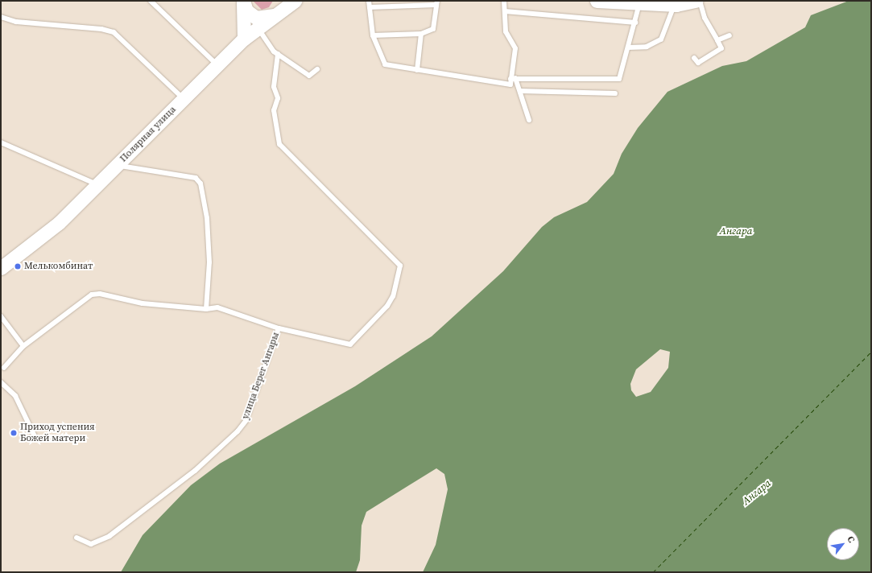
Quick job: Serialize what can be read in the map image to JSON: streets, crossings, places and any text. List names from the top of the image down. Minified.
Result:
{"streets":{"main road":["Полярная улица"],"lane":["улица Берег Ангары"]},"water":["Ангара"],"places":["Мелькомбинат","Приход успения Божей матери"],"north":"top right"}
